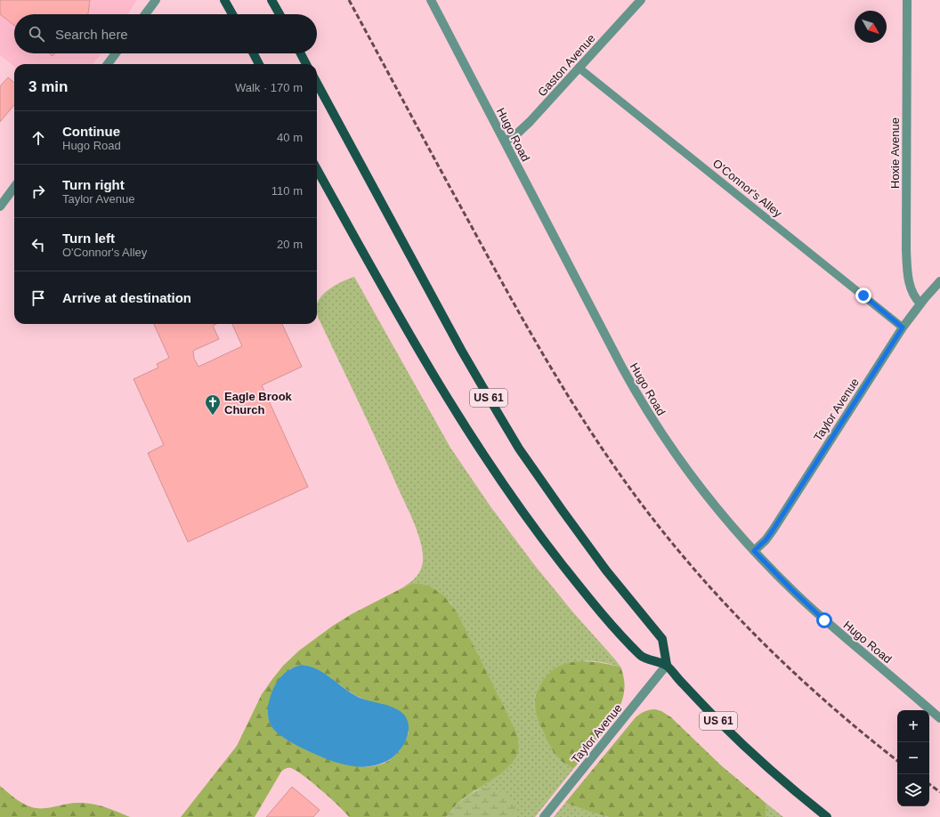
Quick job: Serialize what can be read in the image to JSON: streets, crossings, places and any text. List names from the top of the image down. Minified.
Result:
{"streets":{"main road":["US 61"],"street":["Gaston Avenue","Hugo Road","Hoxie Avenue","Taylor Avenue"],"lane":["O'Connor's Alley"]},"crossings":[["Gaston Avenue","Hugo Road"],["Gaston Avenue","O'Connor's Alley"],["Hugo Road","Taylor Avenue"],["Hoxie Avenue","Taylor Avenue"],["O'Connor's Alley","Taylor Avenue"],["US 61","Taylor Avenue"]],"places":{"church":["Eagle Brook Church"]},"north":"bottom right","page":{"search":"Search here","heading":["3 min","Walk · 170 m"],"list":[["Continue","Hugo Road","40 m"],["Turn right","Taylor Avenue","110 m"],["Turn left","O'Connor's Alley","20 m"],"Arrive at destination"],"map_buttons":["+","−"]}}
